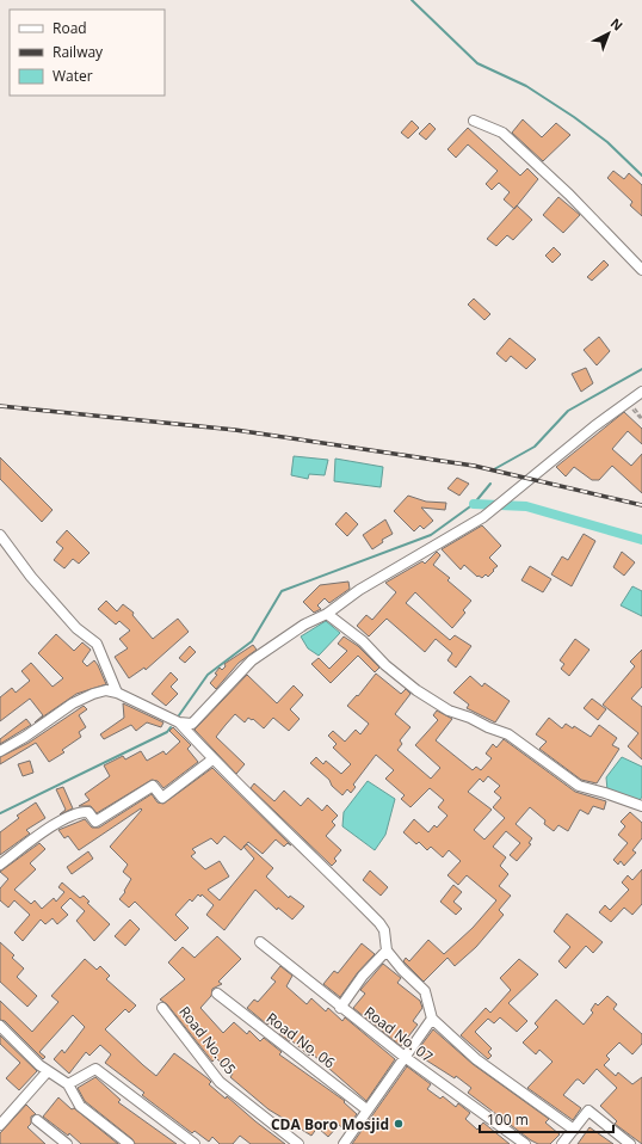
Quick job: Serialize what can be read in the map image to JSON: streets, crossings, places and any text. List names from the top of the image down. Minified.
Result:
{"streets":{"street":["Road No. 07","Road No. 05","Road No. 06"]},"places":["CDA Boro Mosjid"],"legend":["Road","Railway","Water"],"scale_bar":"100 m","north":"top right"}
